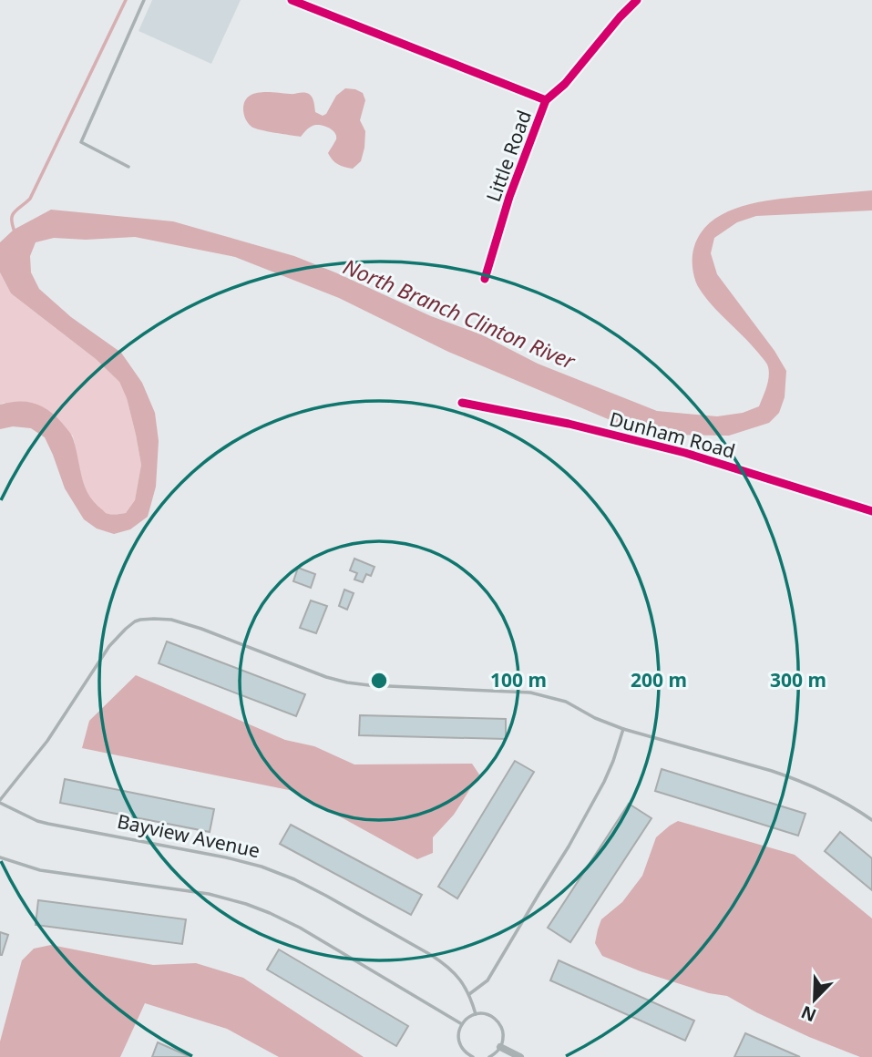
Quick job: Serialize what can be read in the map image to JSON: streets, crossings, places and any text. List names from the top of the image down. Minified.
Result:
{"streets":{"street":["Little Road","Dunham Road"],"lane":["Bayview Avenue"]},"water":["North Branch Clinton River"],"north":"bottom left","rings":["100 m","200 m","300 m"]}
